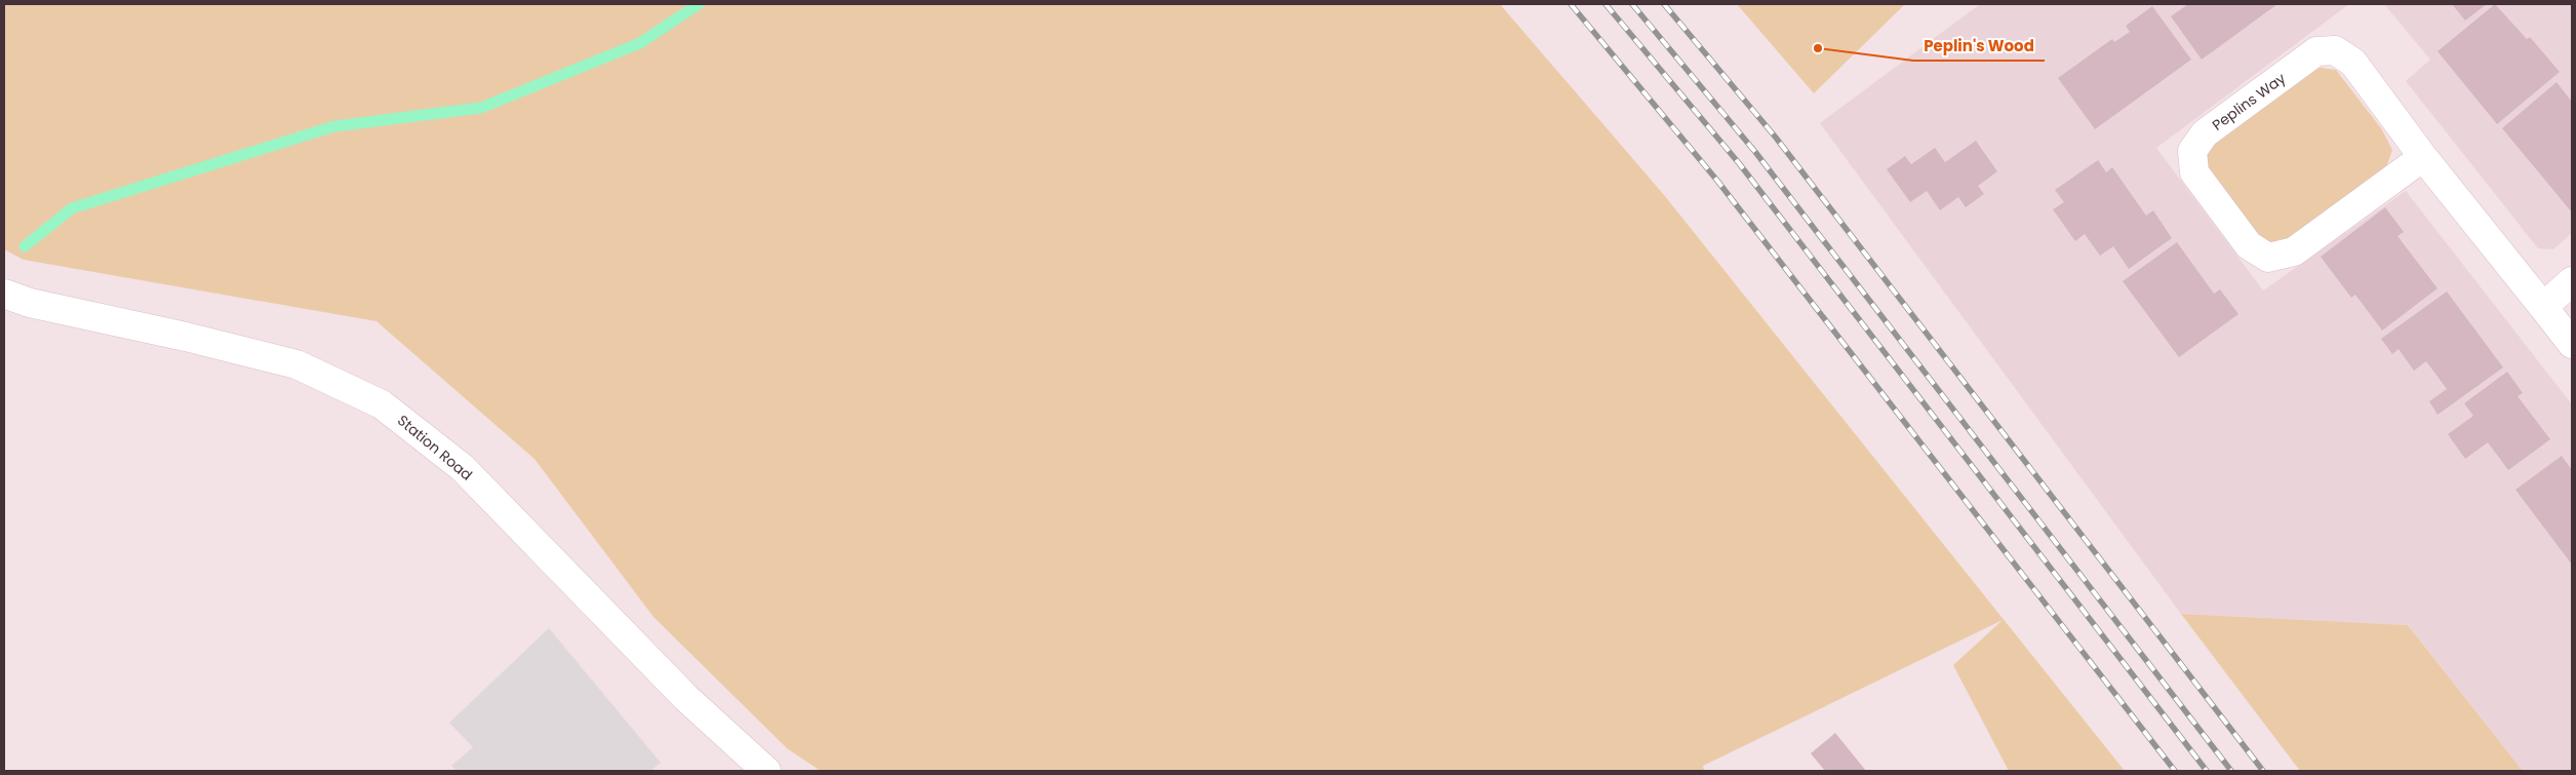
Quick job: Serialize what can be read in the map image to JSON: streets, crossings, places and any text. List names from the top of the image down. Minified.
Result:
{"streets":{"street":["Peplins Way","Station Road"]},"places":["Peplin's Wood"]}
